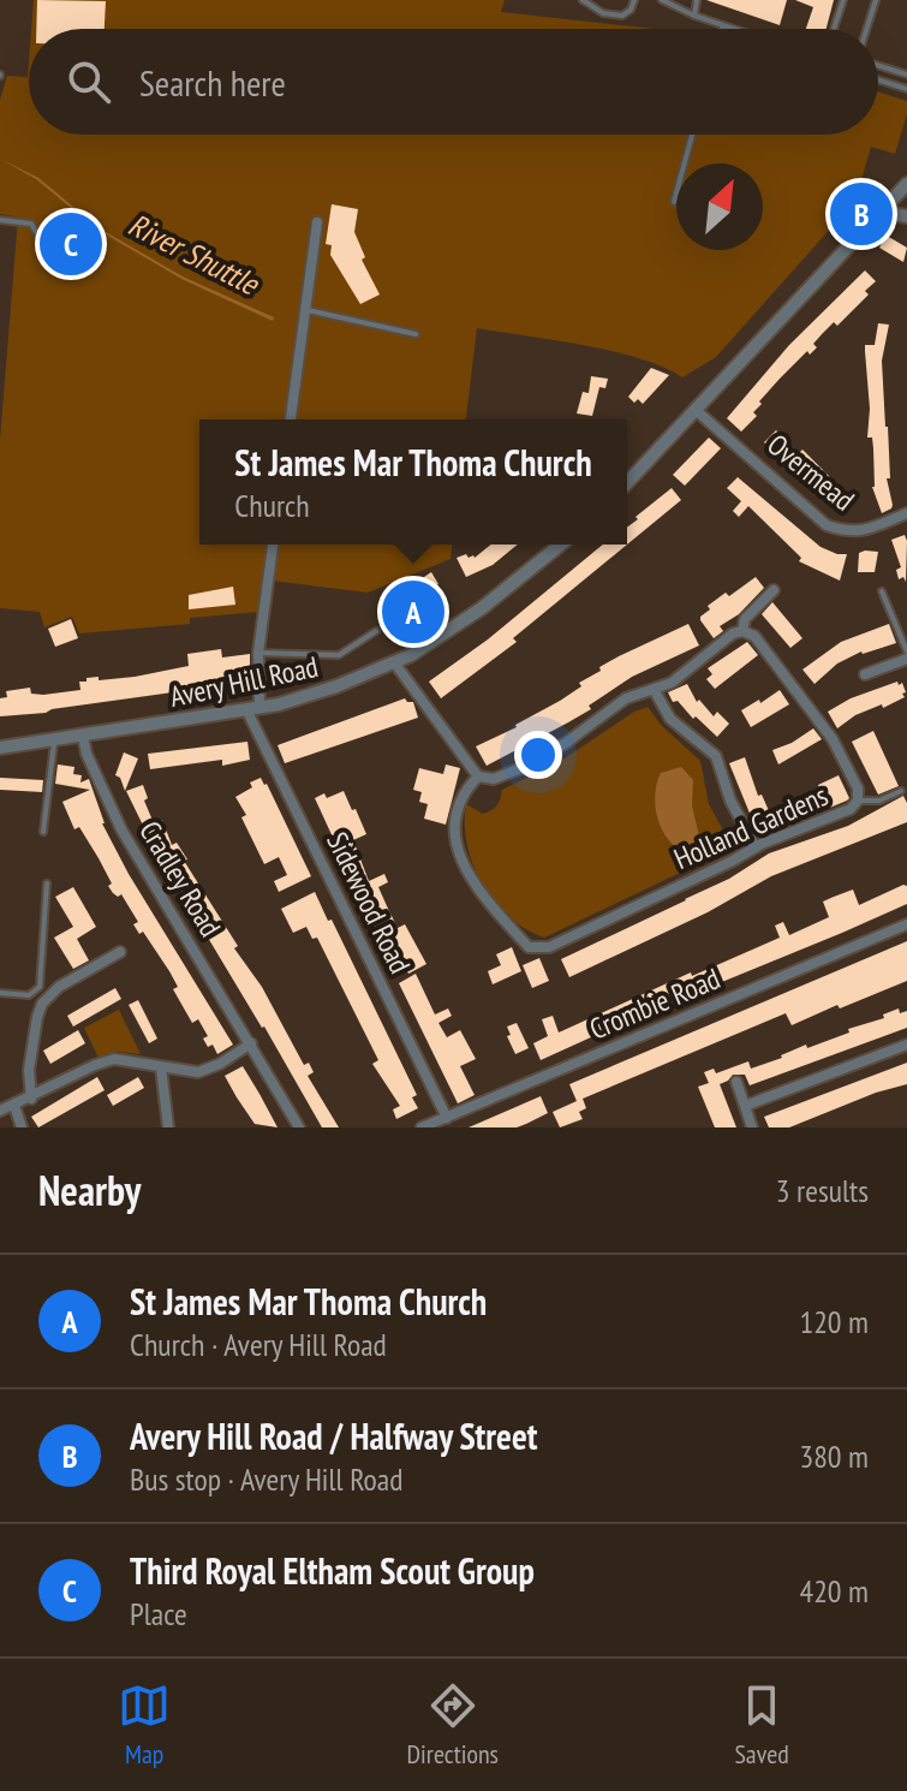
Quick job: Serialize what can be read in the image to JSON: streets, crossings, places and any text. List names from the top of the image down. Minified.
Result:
{"streets":{"street":["Overmead","Avery Hill Road","Holland Gardens","Cradley Road","Sidewood Road","Crombie Road"]},"crossings":[["Avery Hill Road","Cradley Road"],["Avery Hill Road","Sidewood Road"],["Sidewood Road","Crombie Road"]],"water":["River Shuttle"],"north":"top right","page":{"search":"Search here","pins":["B","C","A"],"popup":["St James Mar Thoma Church","Church"],"heading":["Nearby","3 results"],"list":[{"mark":"A","name":"St James Mar Thoma Church","note":"Church · Avery Hill Road","value":"120 m"},{"mark":"B","name":"Avery Hill Road / Halfway Street","note":"Bus stop · Avery Hill Road","value":"380 m"},{"mark":"C","name":"Third Royal Eltham Scout Group","note":"Place","value":"420 m"}],"nav":["Map","Directions","Saved"]}}
